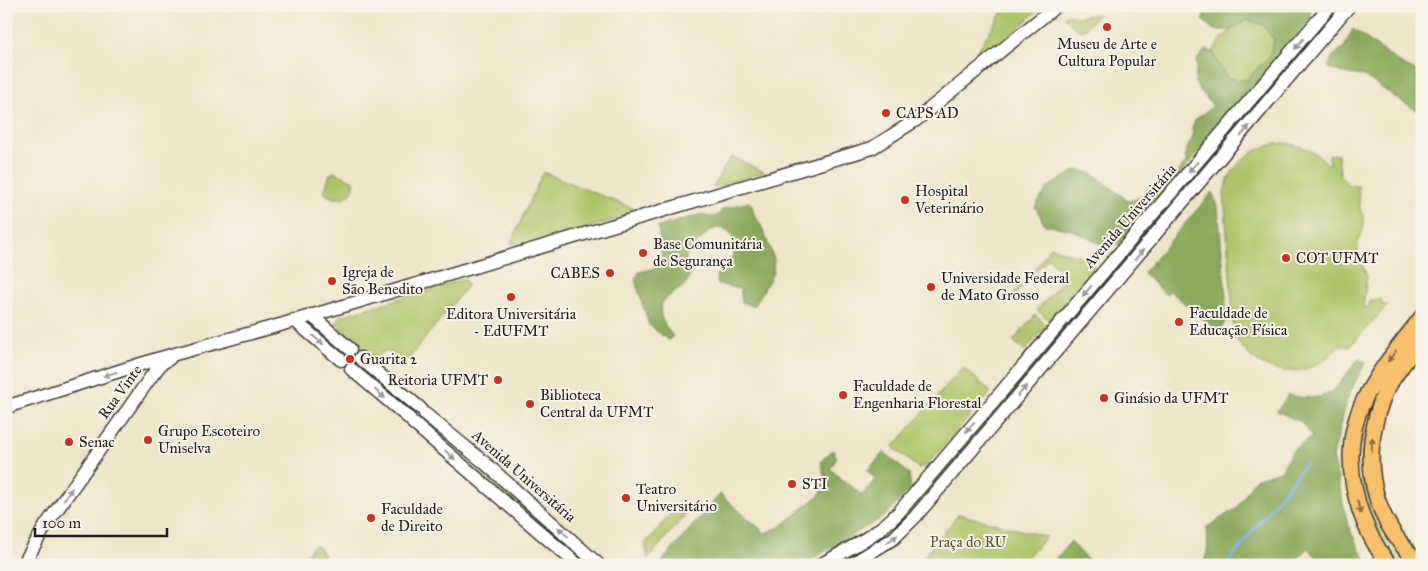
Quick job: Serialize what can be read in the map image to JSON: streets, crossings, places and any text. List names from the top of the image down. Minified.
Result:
{"streets":{"street":["Avenida Universitária","Rua Vinte"]},"one_way":["Rua Vinte"],"parks":["Praça do RU"],"places":["Museu de Arte e Cultura Popular","CAPS AD","Hospital Veterinário","Base Comunitária de Segurança","COT UFMT","CABES","Igreja de São Benedito","Universidade Federal de Mato Grosso","Editora Universitária - EdUFMT","Faculdade de Educação Física","Guarita 2","Reitoria UFMT","Faculdade de Engenharia Florestal","Ginásio da UFMT","Biblioteca Central da UFMT","Grupo Escoteiro Uniselva","Senac","STI","Teatro Universitário","Faculdade de Direito"],"scale_bar":"100 m"}
